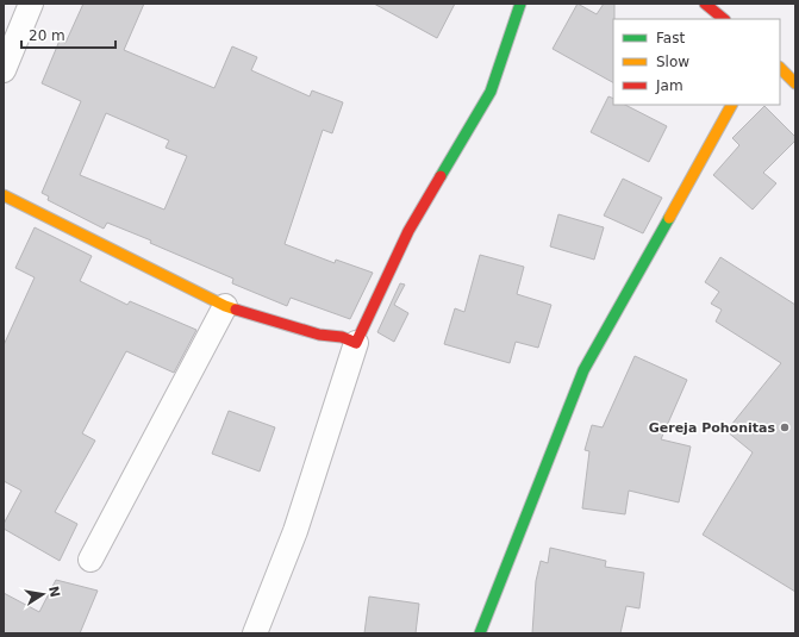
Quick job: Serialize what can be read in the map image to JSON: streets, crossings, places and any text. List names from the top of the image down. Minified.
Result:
{"places":["Gereja Pohonitas"],"legend":["Fast","Slow","Jam"],"scale_bar":"20 m","north":"right"}
